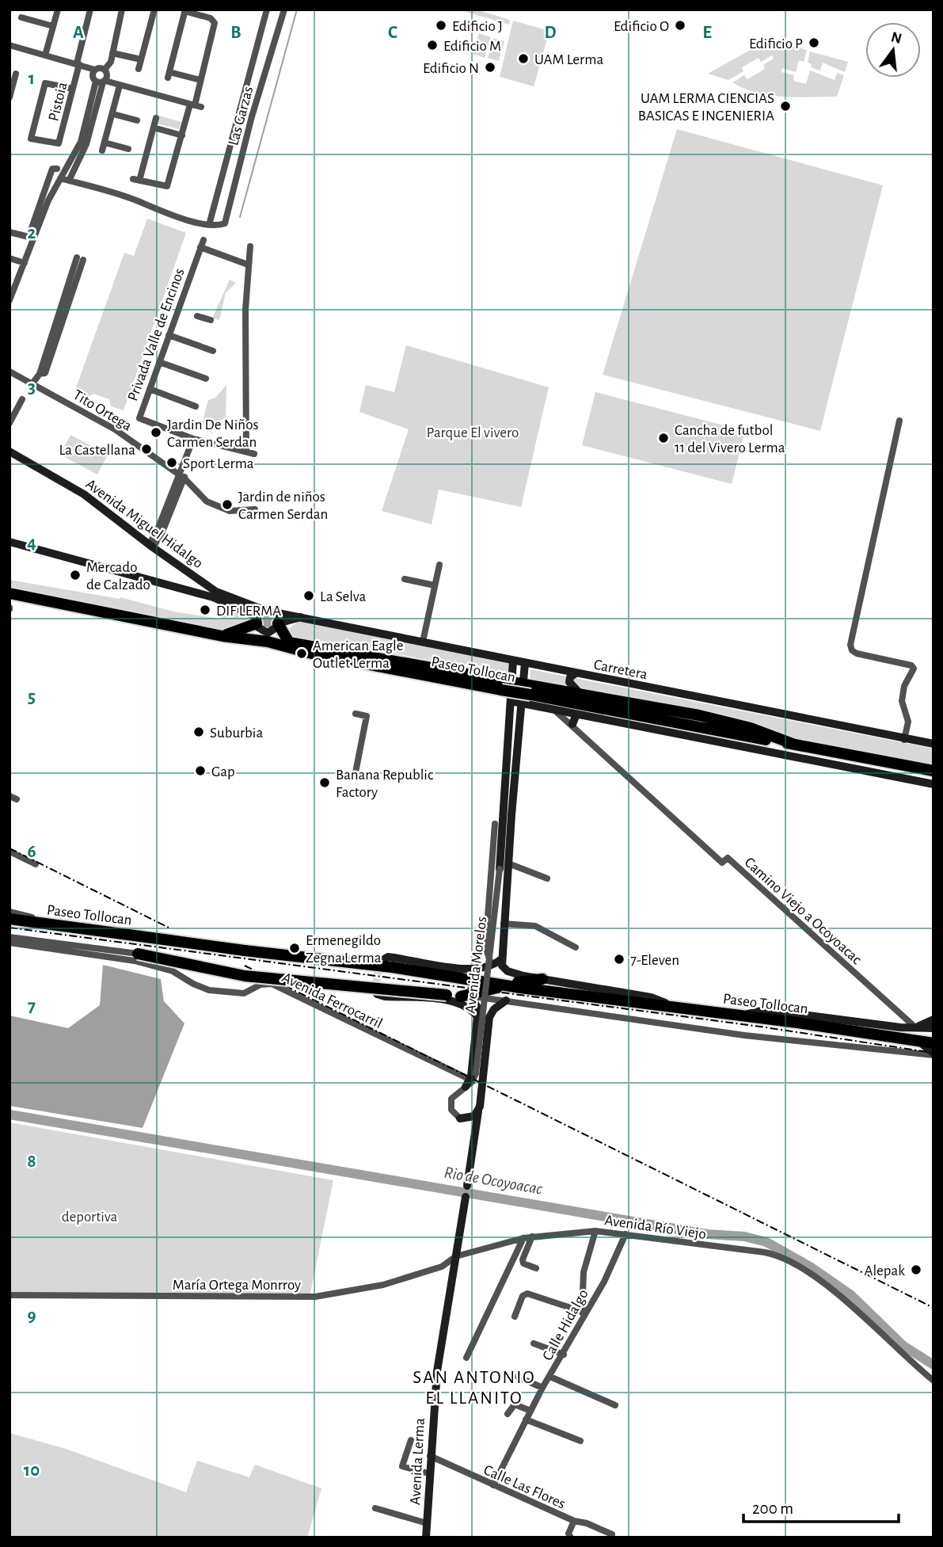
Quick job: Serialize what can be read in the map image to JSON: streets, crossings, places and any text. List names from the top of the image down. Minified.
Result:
{"streets":{"highway":["Paseo Tollocan"],"main road":["Avenida Miguel Hidalgo","Carretera","Avenida Morelos","Avenida Lerma"],"street":["Pistoia","Las Garzas","Privada Valle de Encinos","Tito Ortega","Camino Viejo a Ocoyoacac","Avenida Ferrocarril","Avenida Río Viejo","María Ortega Monrroy","Calle Hidalgo","Calle Las Flores"]},"crossings":[["Avenida Miguel Hidalgo","Carretera"],["Paseo Tollocan","Avenida Morelos"],["Carretera","Avenida Morelos"],["Avenida Morelos","Avenida Ferrocarril"],["Avenida Río Viejo","María Ortega Monrroy"],["Avenida Río Viejo","Calle Hidalgo"],["Avenida Río Viejo","Avenida Lerma"],["María Ortega Monrroy","Avenida Lerma"],["Calle Hidalgo","Calle Las Flores"],["Avenida Lerma","Calle Las Flores"]],"districts":["SAN ANTONIO EL LLANITO"],"water":["Rio de Ocoyoacac"],"parks":["Parque El vivero","deportiva"],"places":["Edificio J","Edificio O","Edificio P","Edificio M","UAM Lerma","Edificio N","UAM LERMA CIENCIAS BASICAS E INGENIERIA","Jardin De Niños Carmen Serdan","Cancha de futbol 11 del Vivero Lerma","La Castellana","Sport Lerma","Jardin de niños Carmen Serdan","Mercado de Calzado","La Selva","DIF LERMA","American Eagle Outlet Lerma","Suburbia","Gap","Banana Republic Factory","Ermenegildo Zegna Lerma","7-Eleven","Alepak"],"scale_bar":"200 m","north":"top","grid":{"columns":["A","B","C","D","E"],"rows":["1","2","3","4","5","6","7","8","9","10"]}}
